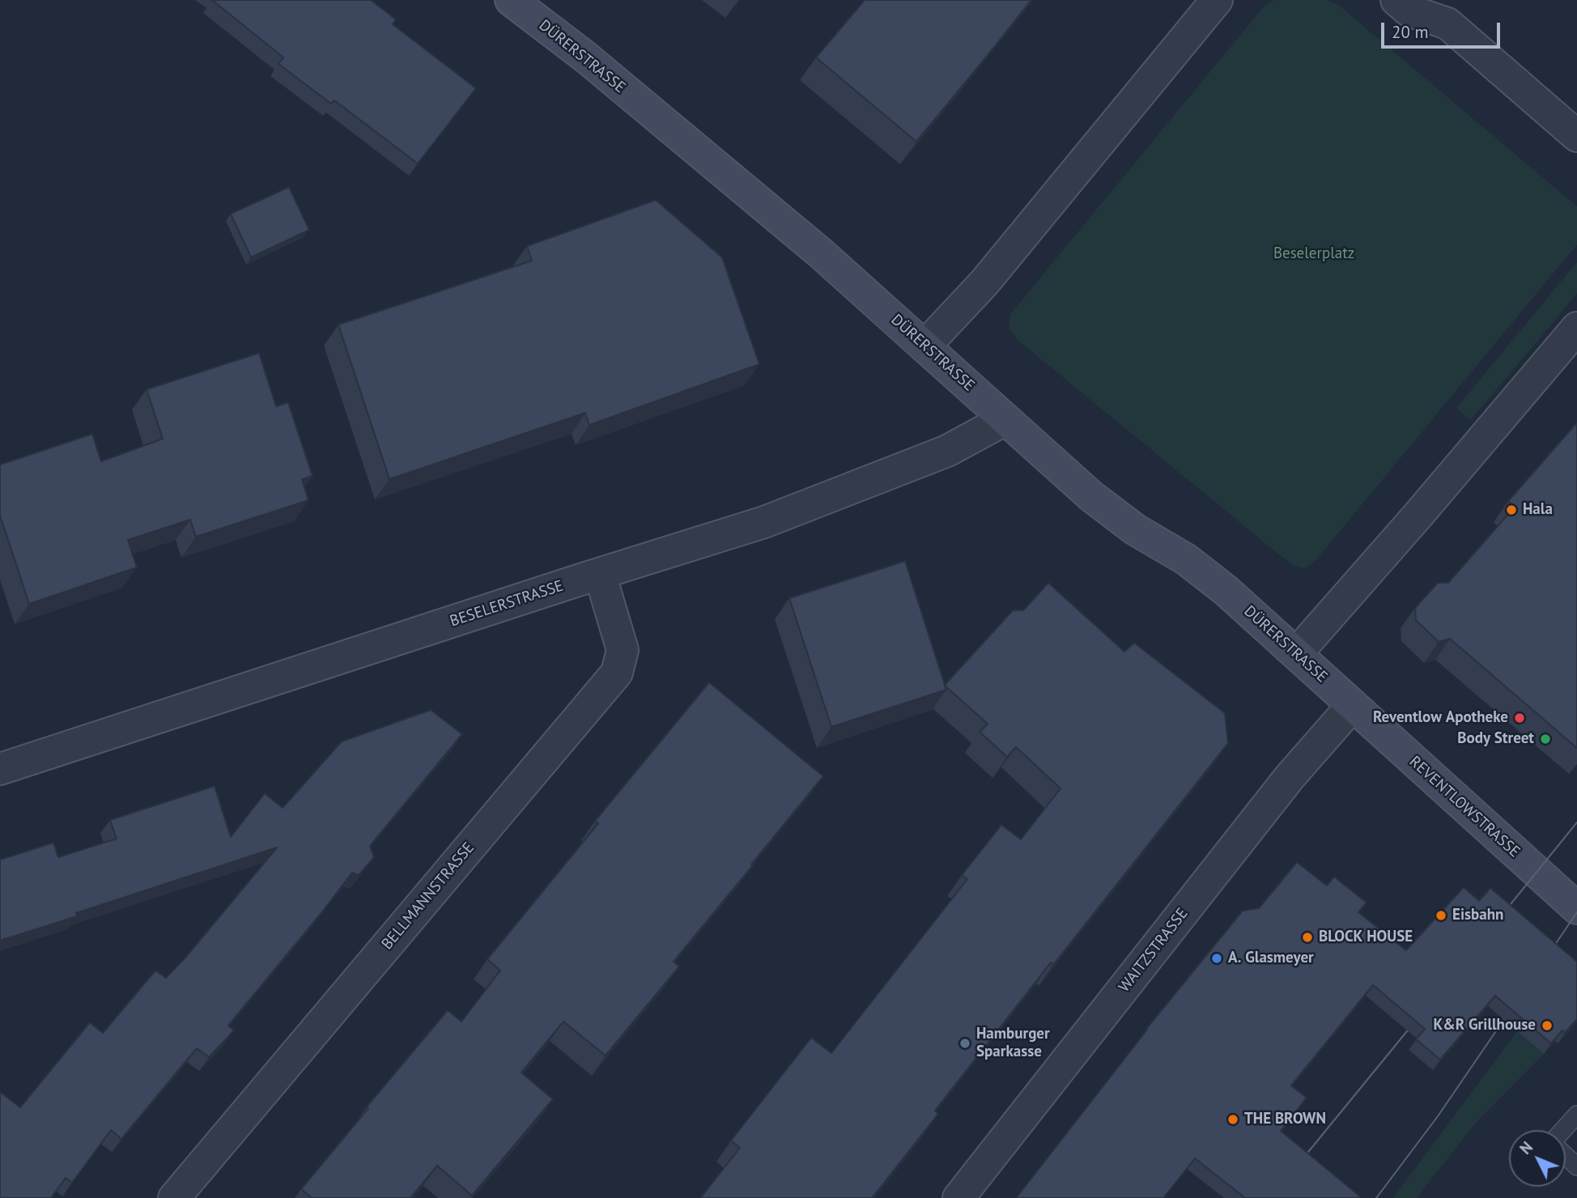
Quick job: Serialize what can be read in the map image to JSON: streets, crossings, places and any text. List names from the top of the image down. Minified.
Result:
{"streets":{"main road":["DÜRERSTRASSE","REVENTLOWSTRASSE"],"street":["BESELERSTRASSE","BELLMANNSTRASSE","WAITZSTRASSE"]},"crossings":[["DÜRERSTRASSE","BESELERSTRASSE"],["DÜRERSTRASSE","REVENTLOWSTRASSE"],["DÜRERSTRASSE","WAITZSTRASSE"],["BESELERSTRASSE","BELLMANNSTRASSE"],["REVENTLOWSTRASSE","WAITZSTRASSE"]],"parks":["Beselerplatz"],"places":["Hala","Reventlow Apotheke","Body Street","Eisbahn","BLOCK HOUSE","A. Glasmeyer","K&R Grillhouse","Hamburger Sparkasse","THE BROWN"],"scale_bar":"20 m","north":"top left"}
